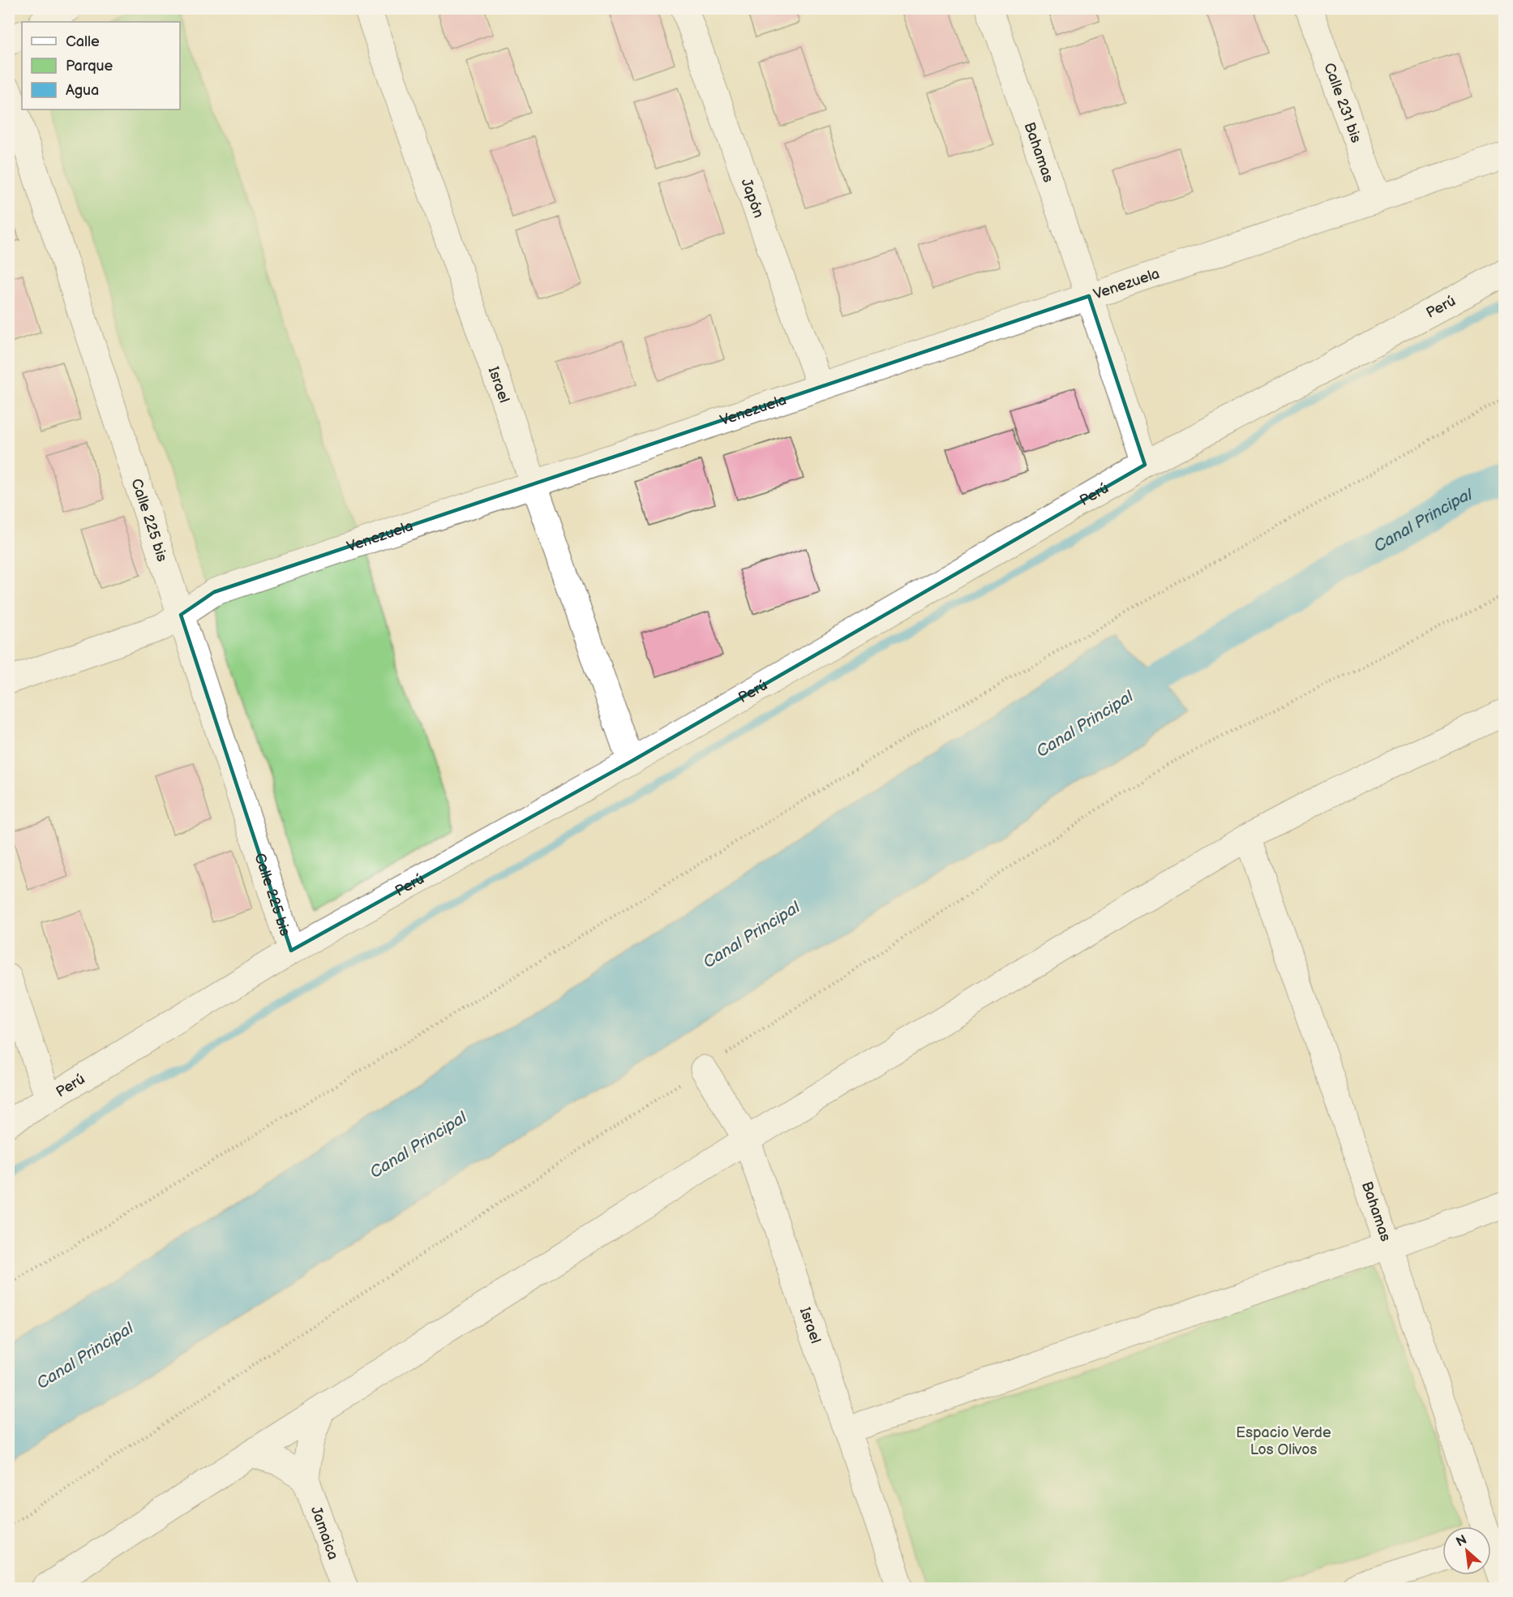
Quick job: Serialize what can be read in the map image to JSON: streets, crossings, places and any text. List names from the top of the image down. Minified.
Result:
{"streets":{"street":["Calle 231 bis","Bahamas","Japón","Venezuela","Perú","Israel","Calle 225 bis","Jamaica"]},"crossings":[["Calle 231 bis","Venezuela"],["Bahamas","Venezuela"],["Bahamas","Perú"],["Japón","Venezuela"],["Venezuela","Israel"],["Venezuela","Calle 225 bis"],["Perú","Israel"],["Perú","Calle 225 bis"]],"water":["Canal Principal"],"parks":["Espacio Verde Los Olivos"],"legend":["Calle","Parque","Agua"],"north":"top left"}
